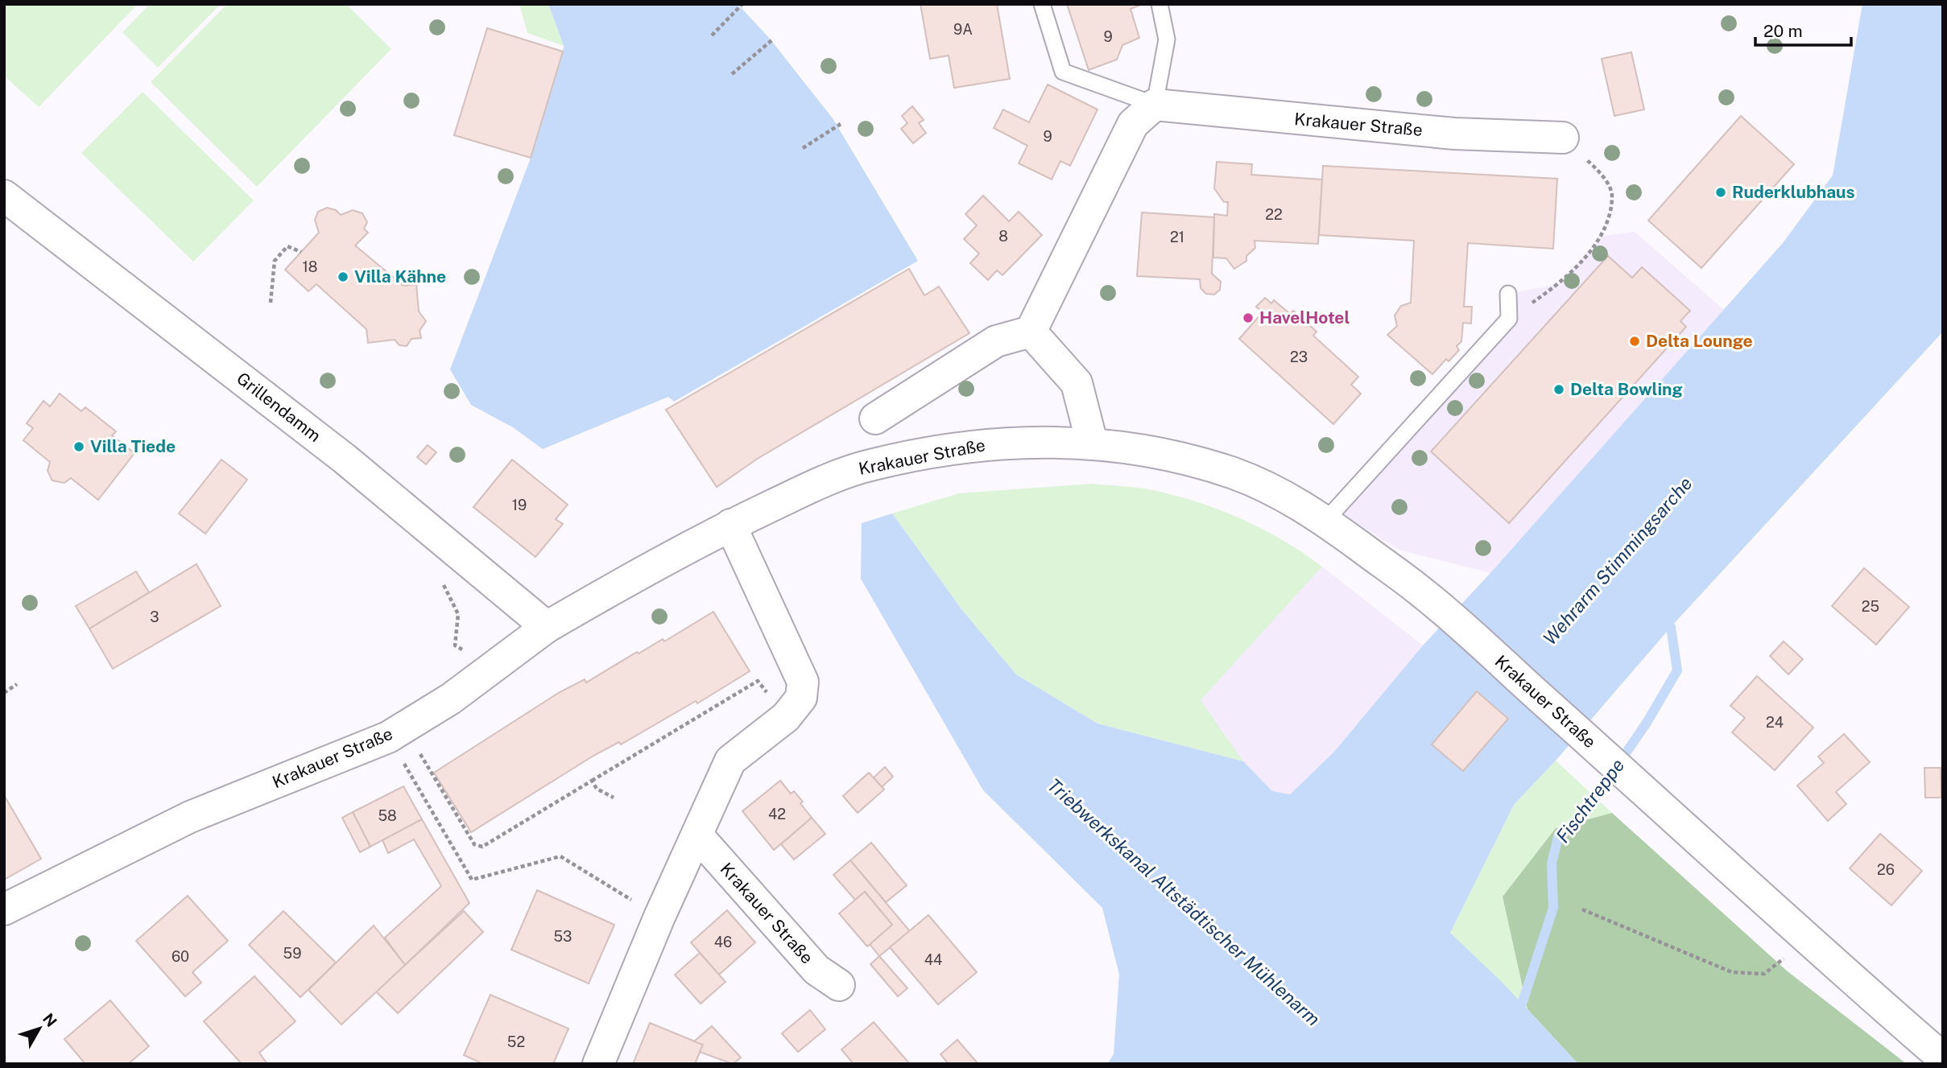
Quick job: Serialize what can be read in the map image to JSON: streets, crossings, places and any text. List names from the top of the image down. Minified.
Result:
{"streets":{"street":["Krakauer Straße","Grillendamm"]},"crossings":[["Krakauer Straße","Grillendamm"]],"water":["Wehrarm Stimmingsarche","Fischtreppe","Triebwerkskanal Altstädtischer Mühlenarm"],"places":["Ruderklubhaus","Villa Kähne","HavelHotel","Delta Lounge","Delta Bowling","Villa Tiede"],"house_numbers":["9A","9","9","22","8","21","18","23","19","25","3","24","42","58","26","53","46","59","60","44","52"],"scale_bar":"20 m","north":"top right"}
